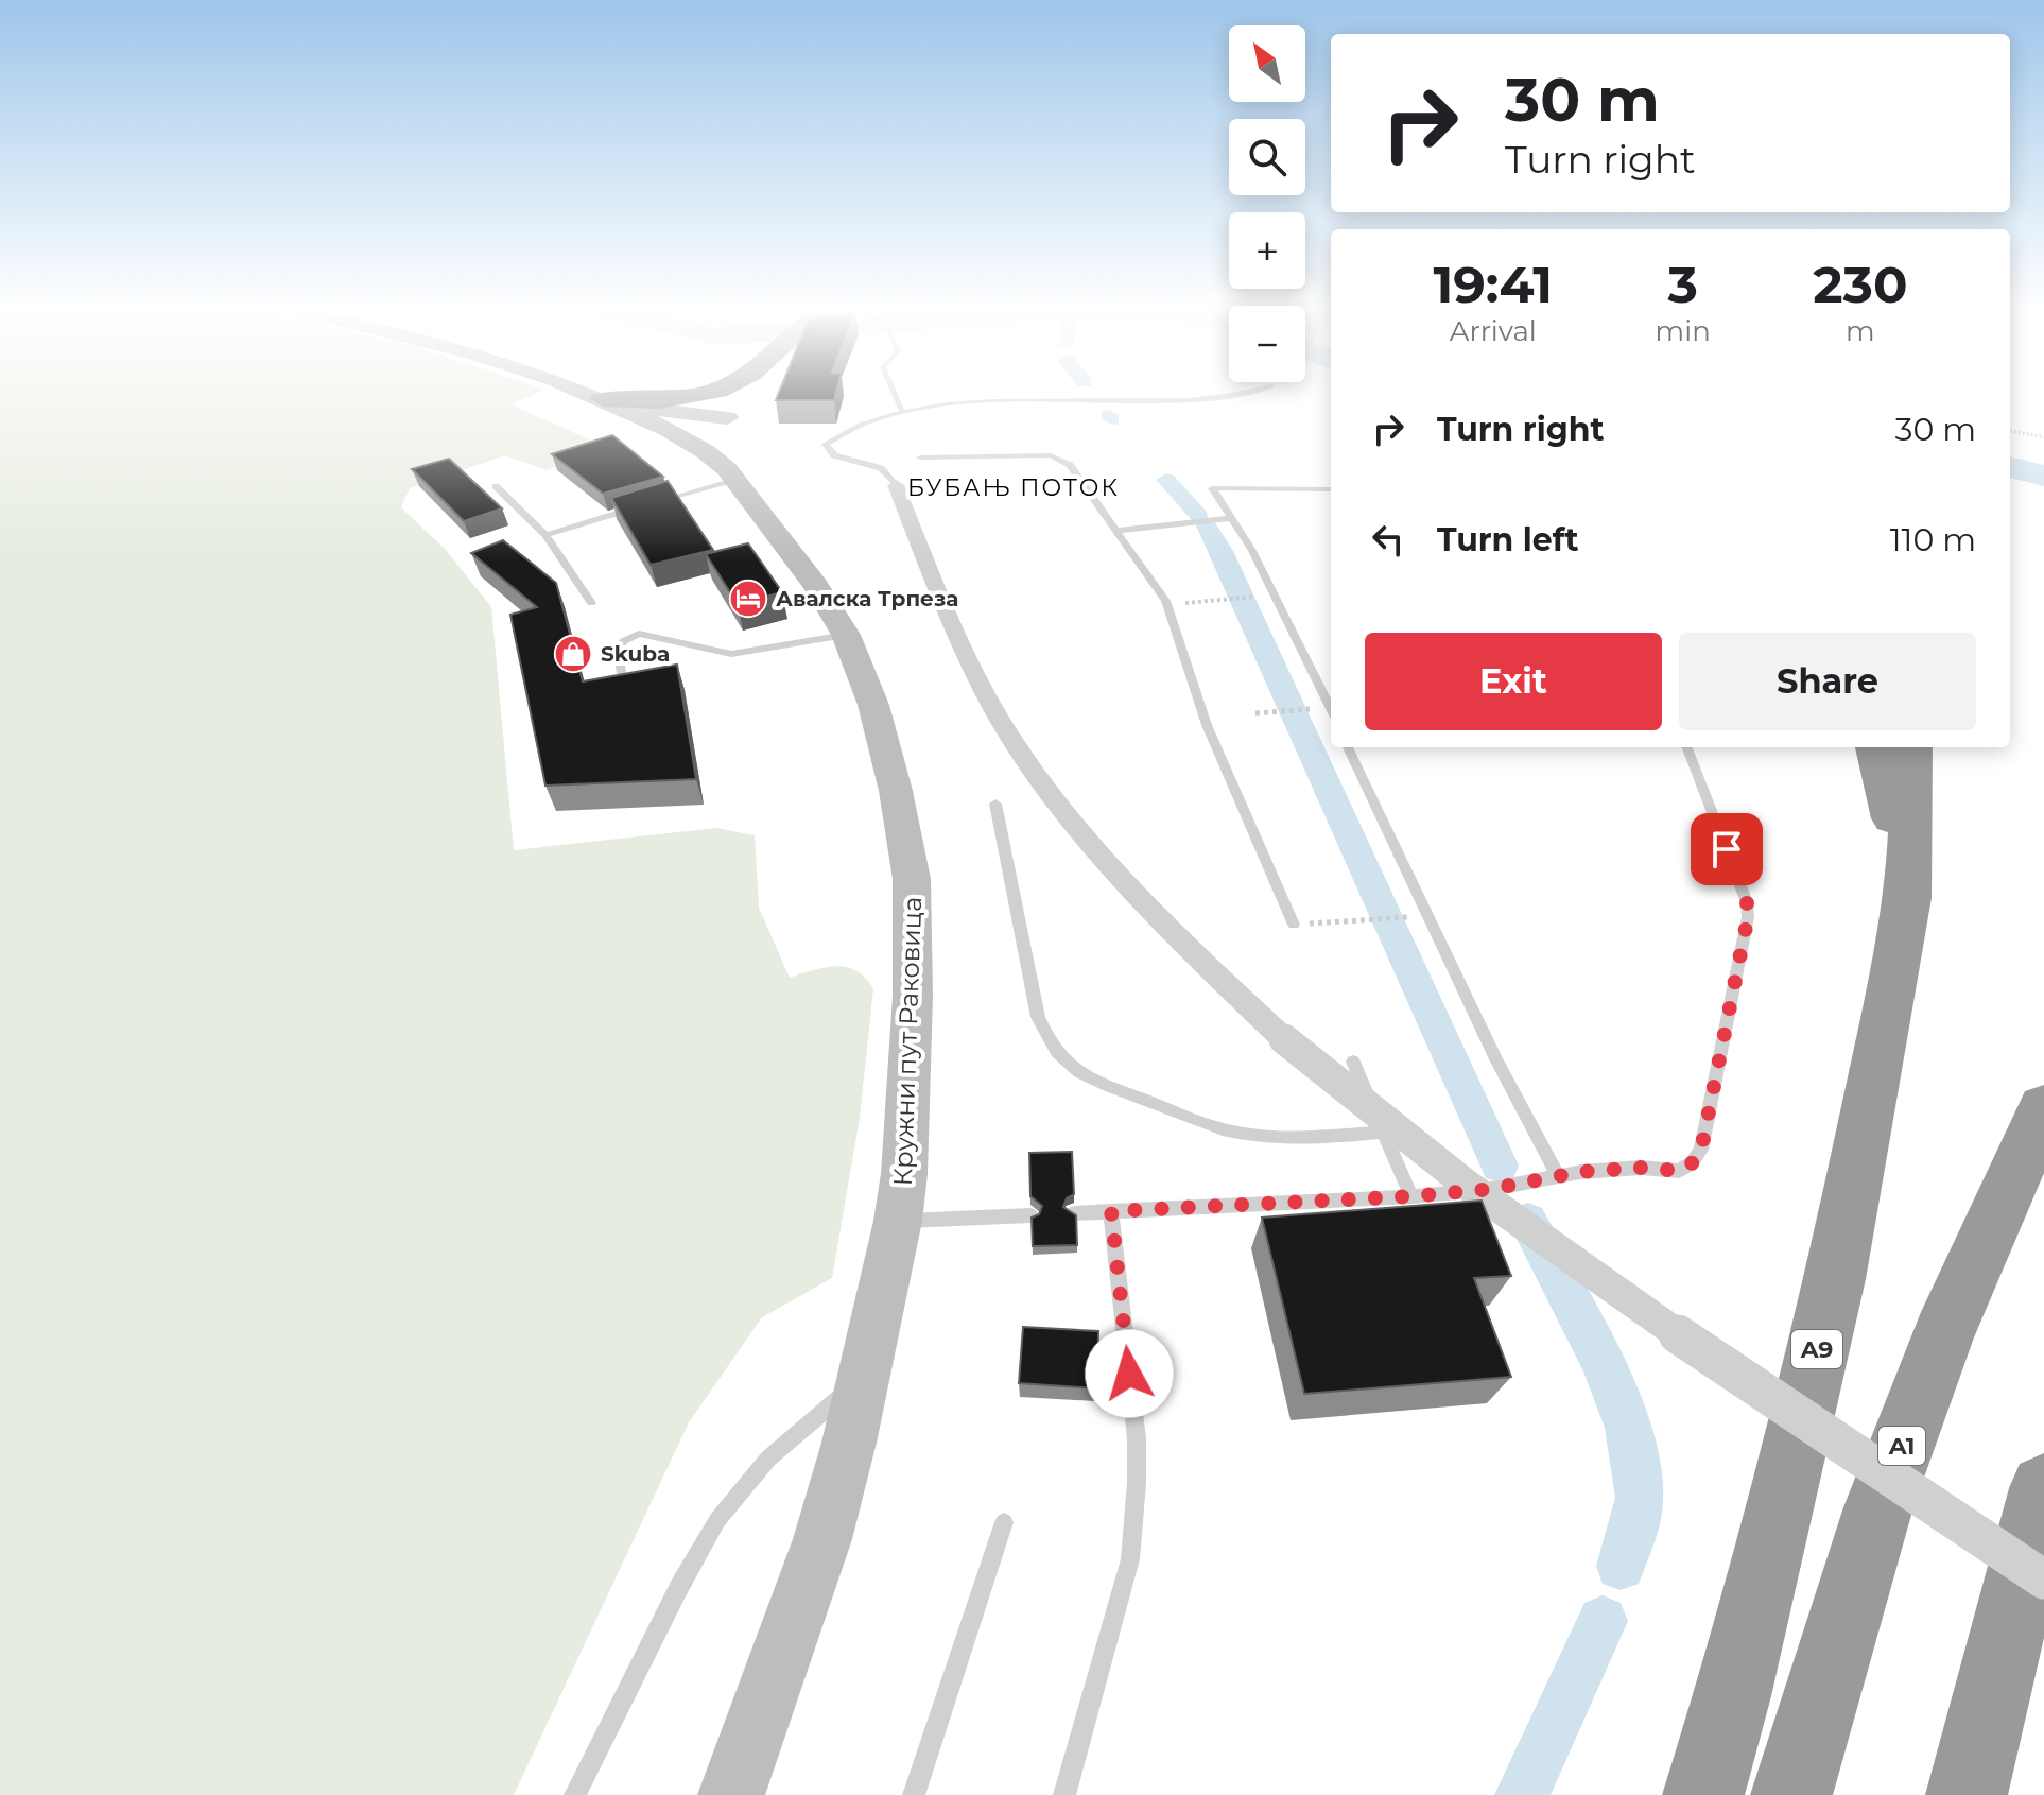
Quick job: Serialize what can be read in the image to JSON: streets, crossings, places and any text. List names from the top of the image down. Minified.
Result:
{"streets":{"highway":["A9","A1"],"main road":["Кружни пут Раковица"]},"districts":["БУБАЊ ПОТОК"],"places":{"hotel":["Авалска Трпеза"],"shop":["Skuba"]},"north":"top left","page":{"map_buttons":["+","−"],"turn":["30 m","Turn right"],"eta":["19:41","Arrival","3","min","230","m"],"list":[{"name":"Turn right","value":"30 m"},{"name":"Turn left","value":"110 m"}],"buttons":["Exit","Share"]}}
